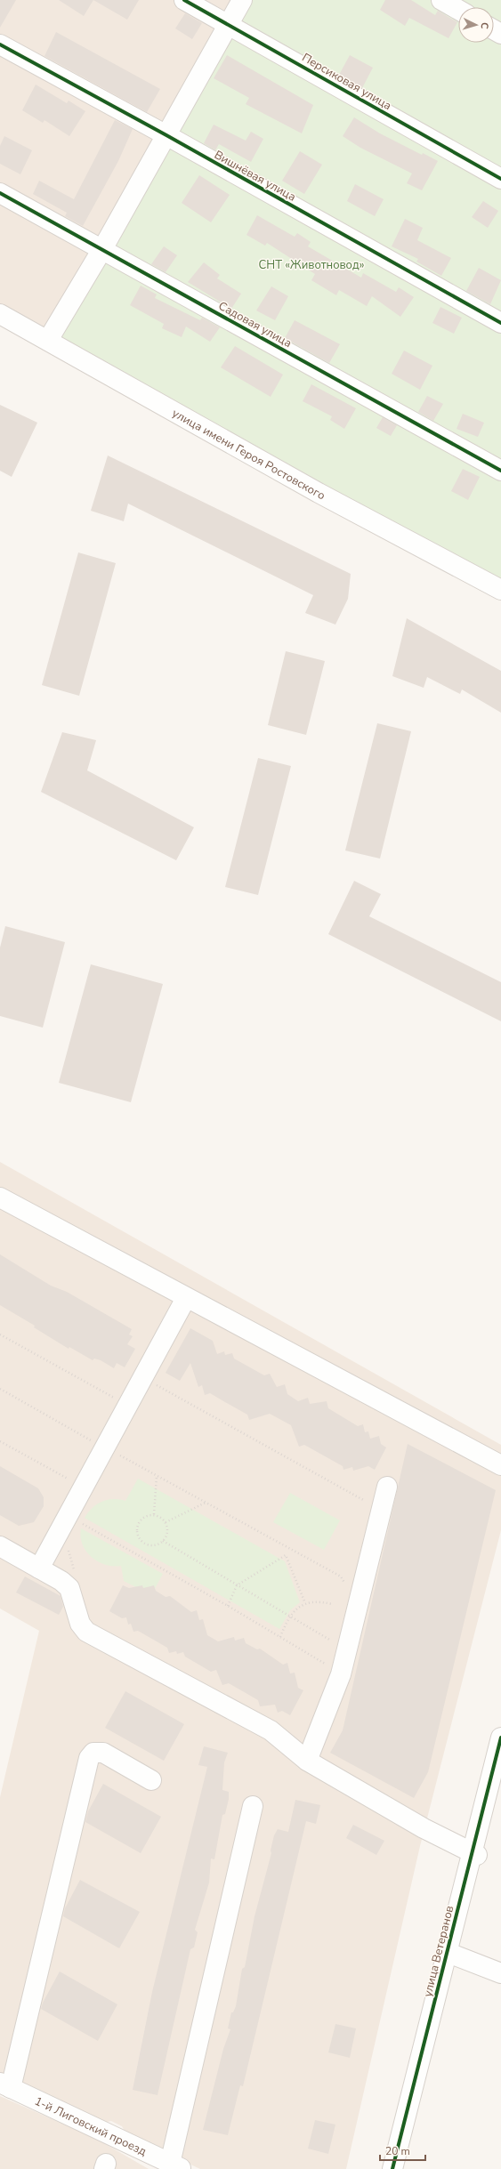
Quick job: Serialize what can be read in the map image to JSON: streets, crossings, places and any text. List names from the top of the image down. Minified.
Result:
{"streets":{"street":["Персиковая улица","Вишнёвая улица","Садовая улица","улица имени Героя Ростовского","улица Ветеранов","1-й Лиговский проезд"]},"parks":["СНТ «Животновод»"],"scale_bar":"20 m","north":"right"}
